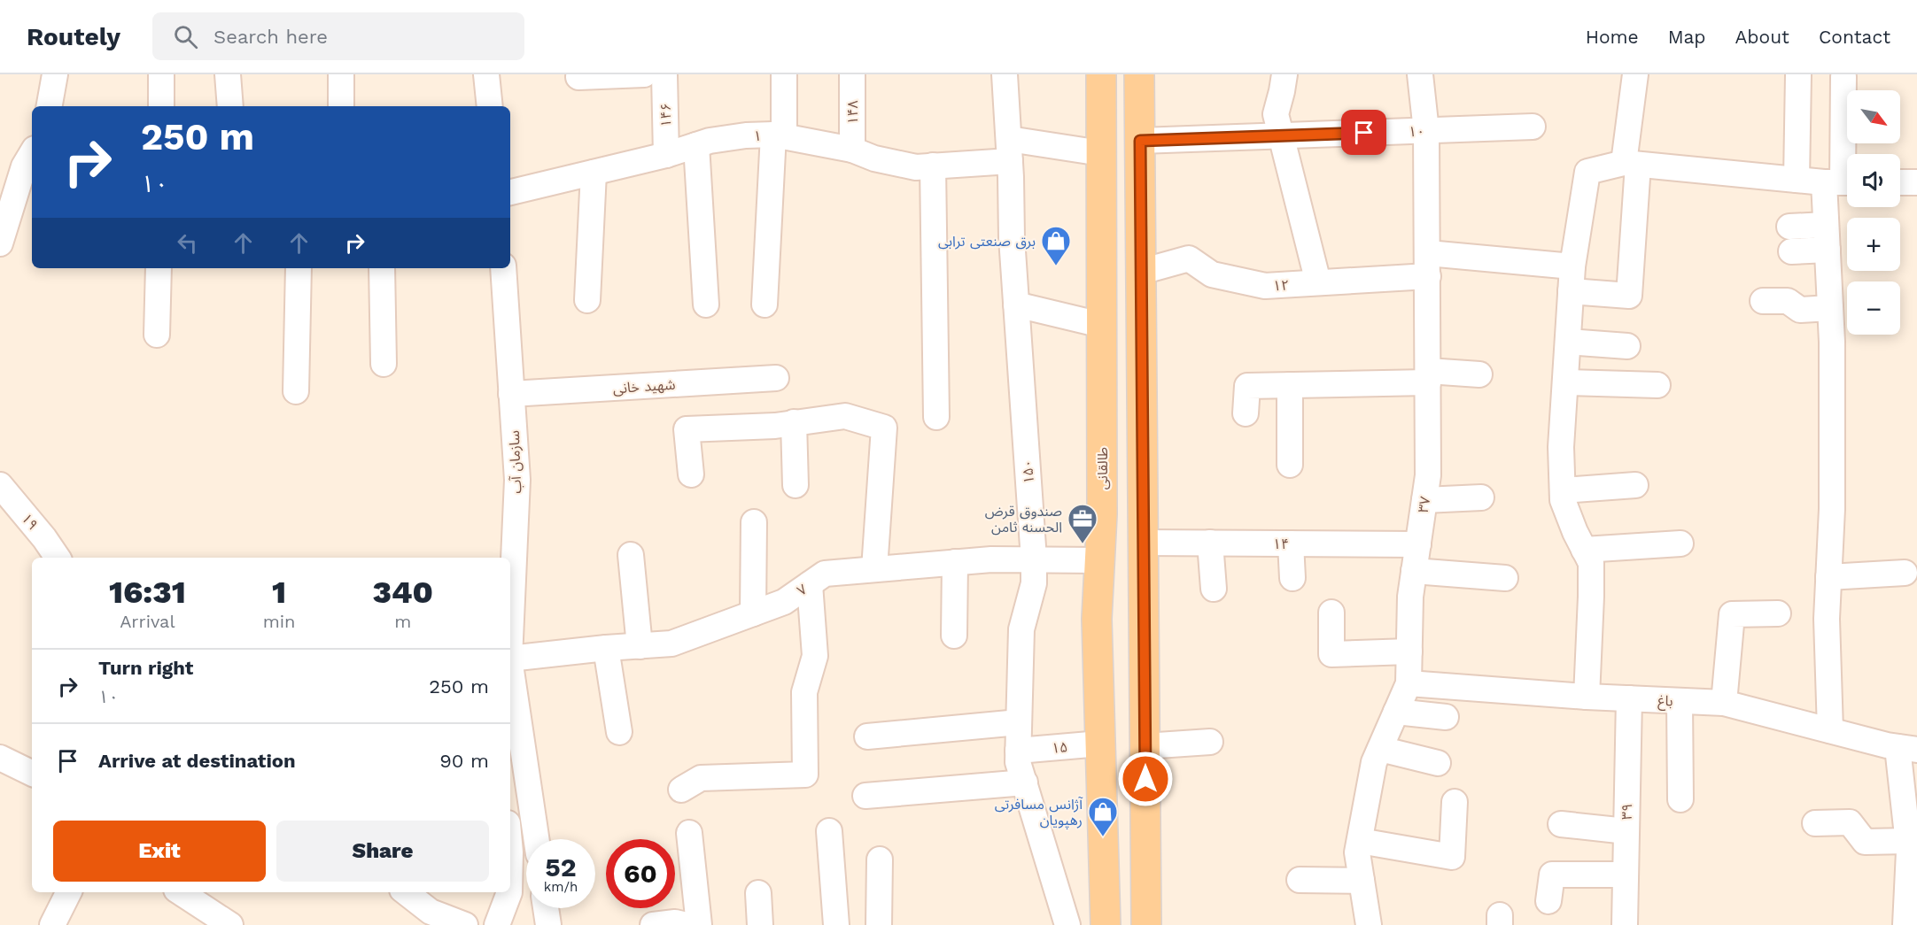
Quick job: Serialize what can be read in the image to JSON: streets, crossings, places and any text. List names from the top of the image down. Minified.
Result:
{"streets":{"main road":["طالقانی"],"street":["۱۴۸","۱۴۶","۱۰","۱","۱۲","شهید خانی","سازمان آب","۱۵۰","۳۷","۱۹","۱۴","۷","باغ","۱۵","۳۹"]},"crossings":[["۱۴۸","۱"],["۱۴۶","۱"],["۱۰","۳۷"],["۱","طالقانی"],["۱","۱۵۰"],["۱۲","۳۷"],["شهید خانی","سازمان آب"],["طالقانی","۷"],["طالقانی","۱۵"],["۱۵۰","۷"],["۱۵۰","۱۵"],["۳۷","۱۴"],["۳۷","باغ"],["باغ","۳۹"]],"places":{"shop":["برق صنعتی ترابی","آژانس مسافرتی رهپویان"],"office":["صندوق قرض الحسنه ثامن"]},"north":"bottom right","page":{"header":"Routely","search":"Search here","nav":["Home","Map","About","Contact"],"map_buttons":["+","−"],"turn":["250 m","۱۰"],"eta":["16:31","Arrival","1","min","340","m"],"list":[{"name":"Turn right","note":"۱۰","value":"250 m"},{"name":"Arrive at destination","value":"90 m"}],"buttons":["Exit","Share"],"speed":"52 km/h","limit":"60"}}
